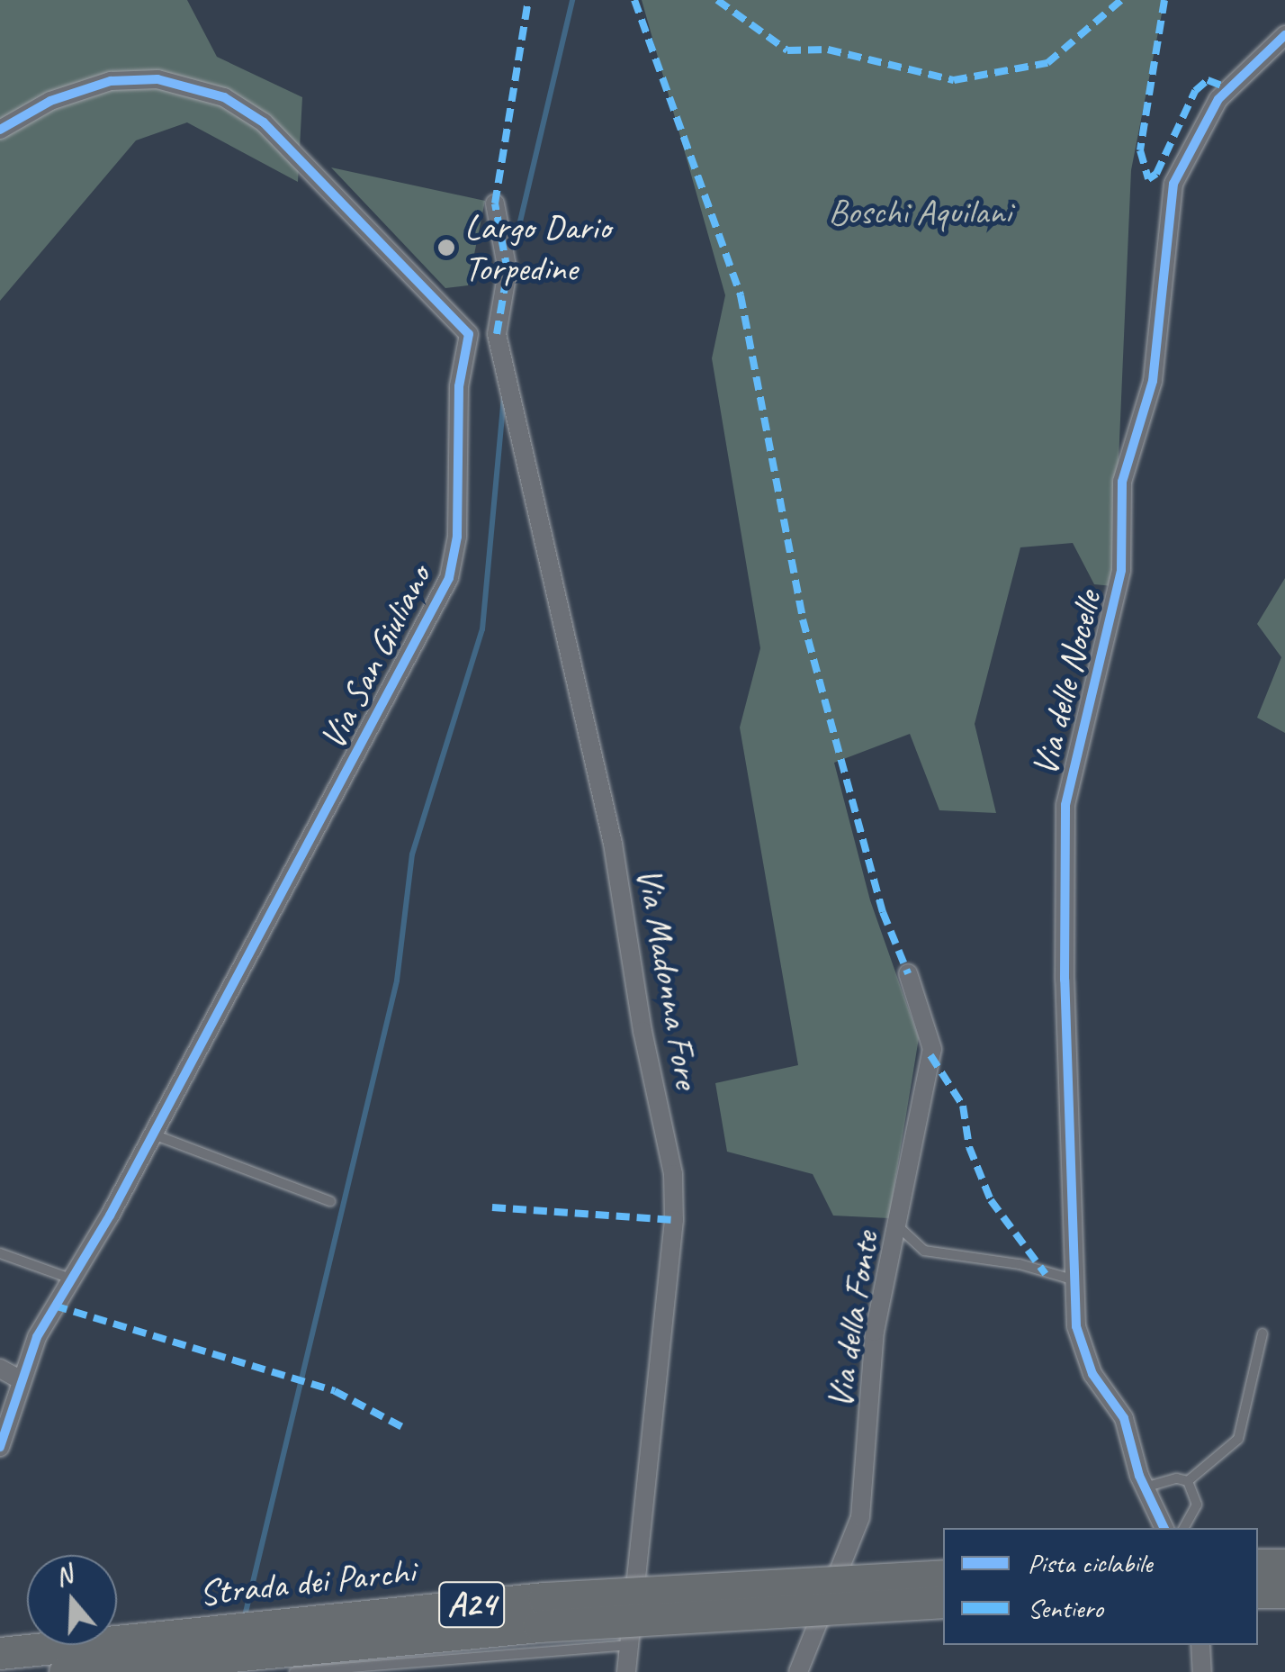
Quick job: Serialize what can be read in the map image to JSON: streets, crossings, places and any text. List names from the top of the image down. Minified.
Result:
{"streets":{"highway":["Strada dei Parchi","A24"],"street":["Via San Giuliano","Via delle Nocelle","Via Madonna Fore","Via della Fonte"]},"parks":["Boschi Aquilani"],"places":["Largo Dario Torpedine"],"legend":["Pista ciclabile","Sentiero"],"north":"top"}
